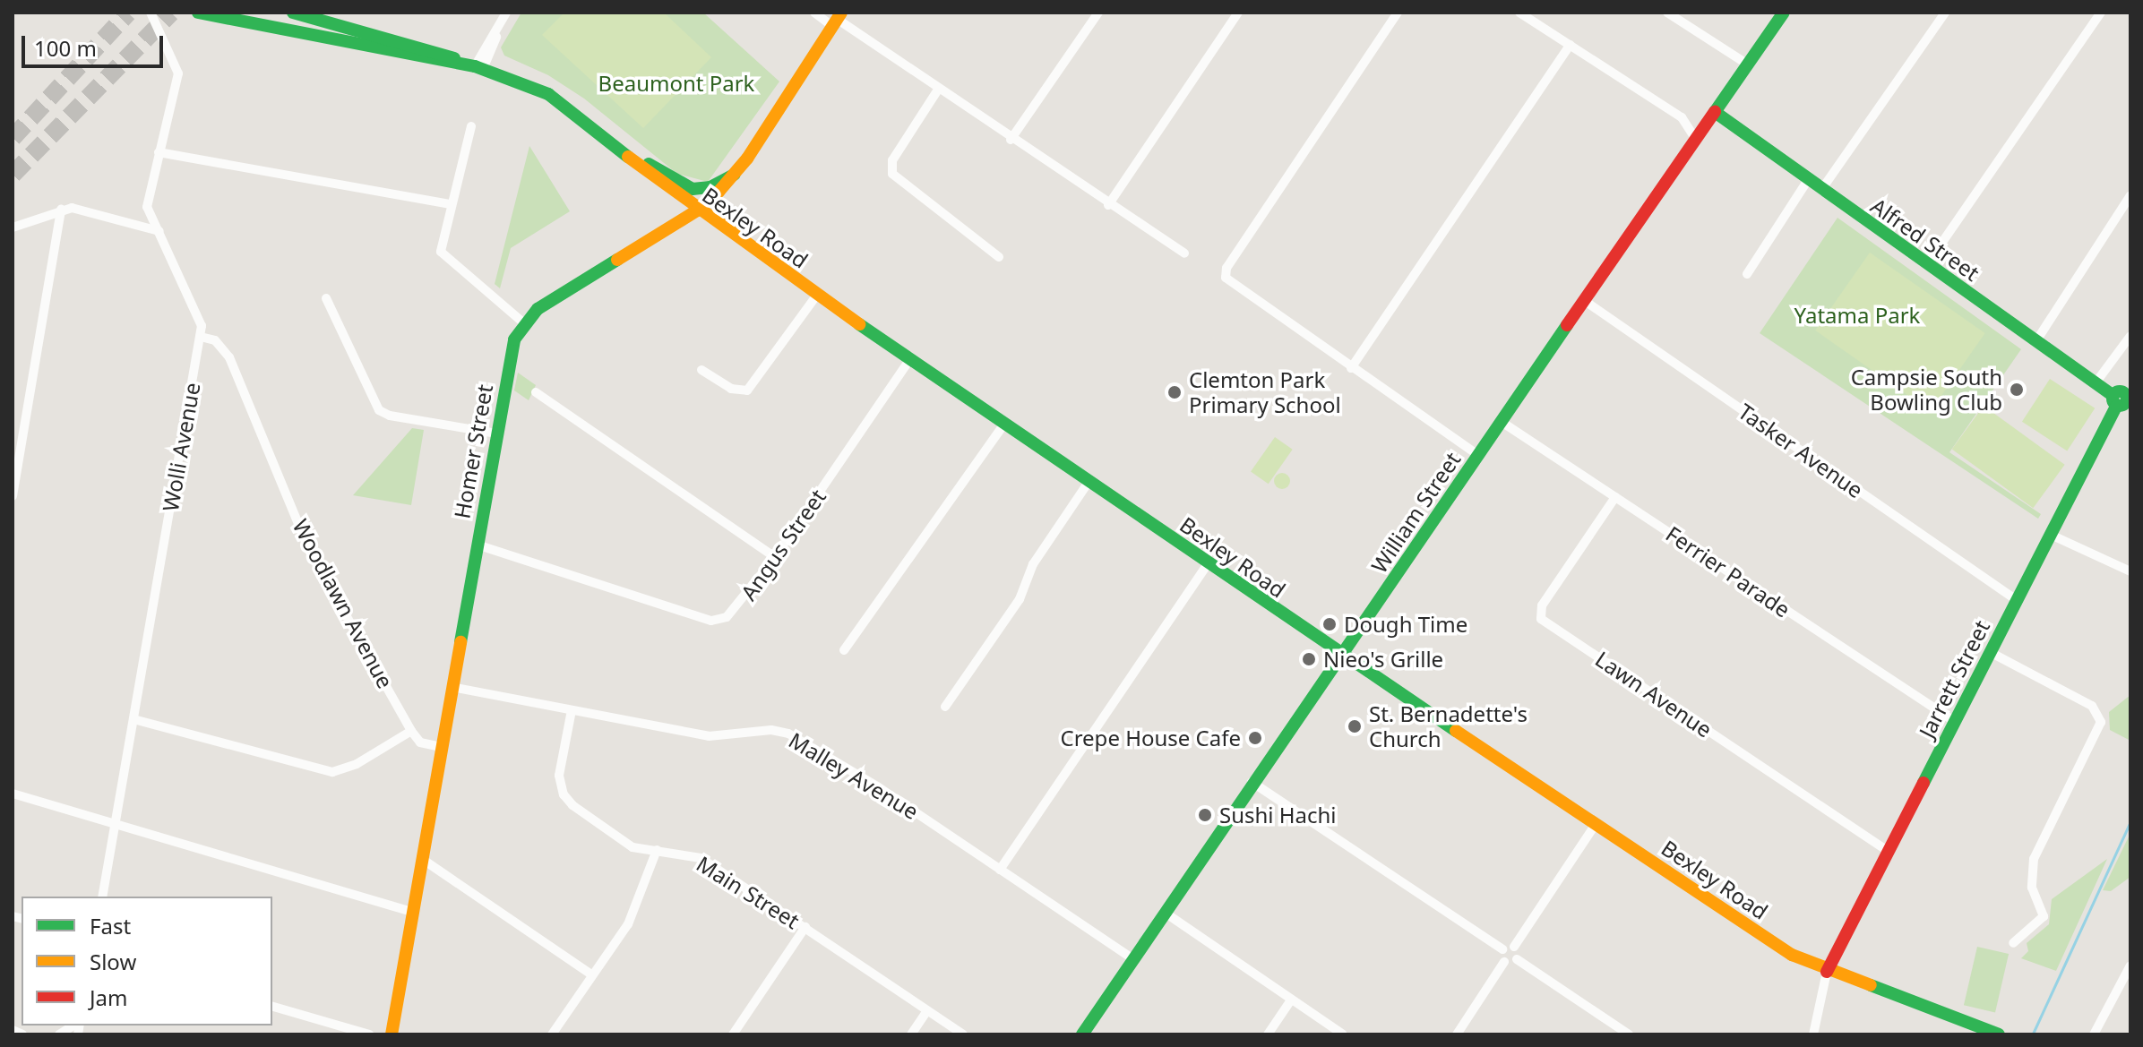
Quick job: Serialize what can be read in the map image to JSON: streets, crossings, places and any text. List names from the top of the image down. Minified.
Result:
{"streets":{"main road":["Bexley Road","Alfred Street","Homer Street","William Street","Jarrett Street"],"street":["Wolli Avenue","Tasker Avenue","Angus Street","Ferrier Parade","Woodlawn Avenue","Lawn Avenue","Malley Avenue","Main Street"]},"crossings":[["Bexley Road","Homer Street"],["Bexley Road","William Street"],["Bexley Road","Angus Street"],["Bexley Road","Jarrett Street"],["Alfred Street","William Street"],["Alfred Street","Jarrett Street"],["Wolli Avenue","Woodlawn Avenue"],["Tasker Avenue","William Street"],["Tasker Avenue","Jarrett Street"],["Homer Street","Angus Street"],["Homer Street","Malley Avenue"],["William Street","Ferrier Parade"],["William Street","Malley Avenue"],["Ferrier Parade","Jarrett Street"],["Ferrier Parade","Lawn Avenue"],["Jarrett Street","Lawn Avenue"],["Malley Avenue","Main Street"]],"parks":["Beaumont Park","Yatama Park"],"places":["Campsie South Bowling Club","Clemton Park Primary School","Dough Time","Nieo's Grille","St. Bernadette's Church","Crepe House Cafe","Sushi Hachi"],"legend":["Fast","Slow","Jam"],"scale_bar":"100 m"}
